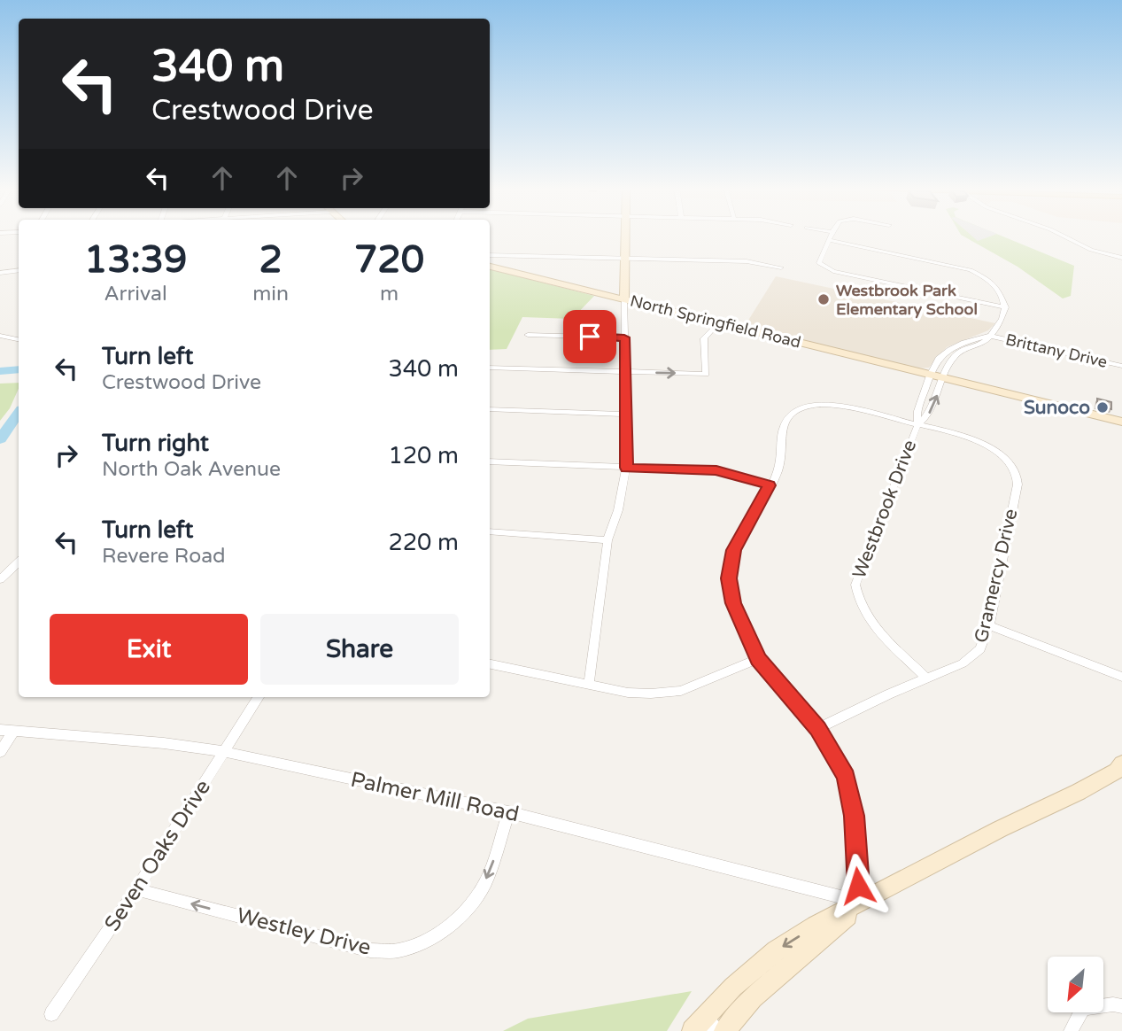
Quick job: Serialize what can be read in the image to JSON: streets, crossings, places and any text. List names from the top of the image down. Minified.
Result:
{"streets":{"main road":["North Springfield Road"],"street":["Brittany Drive","Westbrook Drive","Gramercy Drive","Palmer Mill Road","Seven Oaks Drive","Westley Drive"]},"crossings":[["North Springfield Road","Westbrook Drive"],["Brittany Drive","Westbrook Drive"],["Westbrook Drive","Gramercy Drive"],["Palmer Mill Road","Seven Oaks Drive"],["Palmer Mill Road","Westley Drive"],["Seven Oaks Drive","Westley Drive"]],"one_way":["Westley Drive"],"places":["Westbrook Park Elementary School","Sunoco"],"north":"bottom left","page":{"turn":["340 m","Crestwood Drive"],"eta":["13:39","Arrival","2","min","720","m"],"list":[{"name":"Turn left","note":"Crestwood Drive","value":"340 m"},{"name":"Turn right","note":"North Oak Avenue","value":"120 m"},{"name":"Turn left","note":"Revere Road","value":"220 m"}],"buttons":["Exit","Share"]}}
